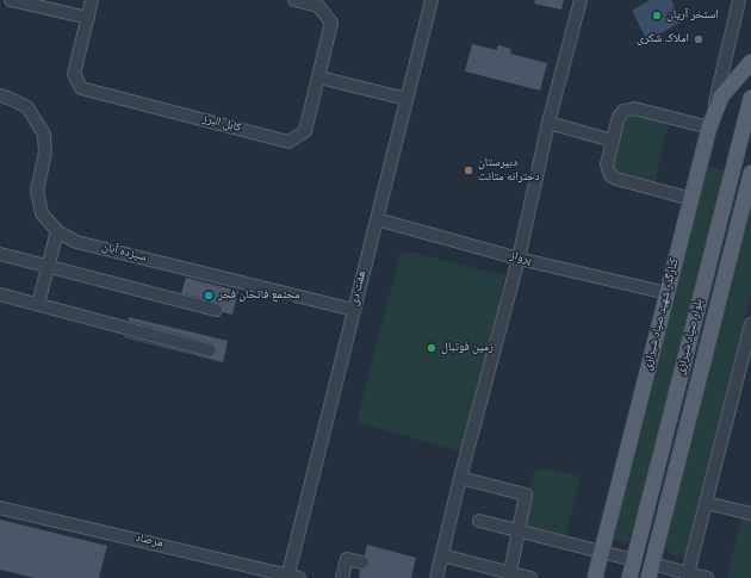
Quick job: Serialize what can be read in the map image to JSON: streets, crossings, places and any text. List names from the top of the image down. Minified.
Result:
{"streets":{"main road":["کنارگذر شهید صیاد شیرازی","بلوار صیاد شیرازی"],"street":["کابل البرز","سیزده آبان","پرواز","هفت دی","مرصاد"]},"crossings":[["سیزده آبان","هفت دی"],["پرواز","هفت دی"],["پرواز","کنارگذر شهید صیاد شیرازی"],["هفت دی","مرصاد"]],"places":["استخر آریان","املاک شکری","دبیرستان دخترانه متانت","مجتمع فاتحان فجر","زمین فوتبال"]}
